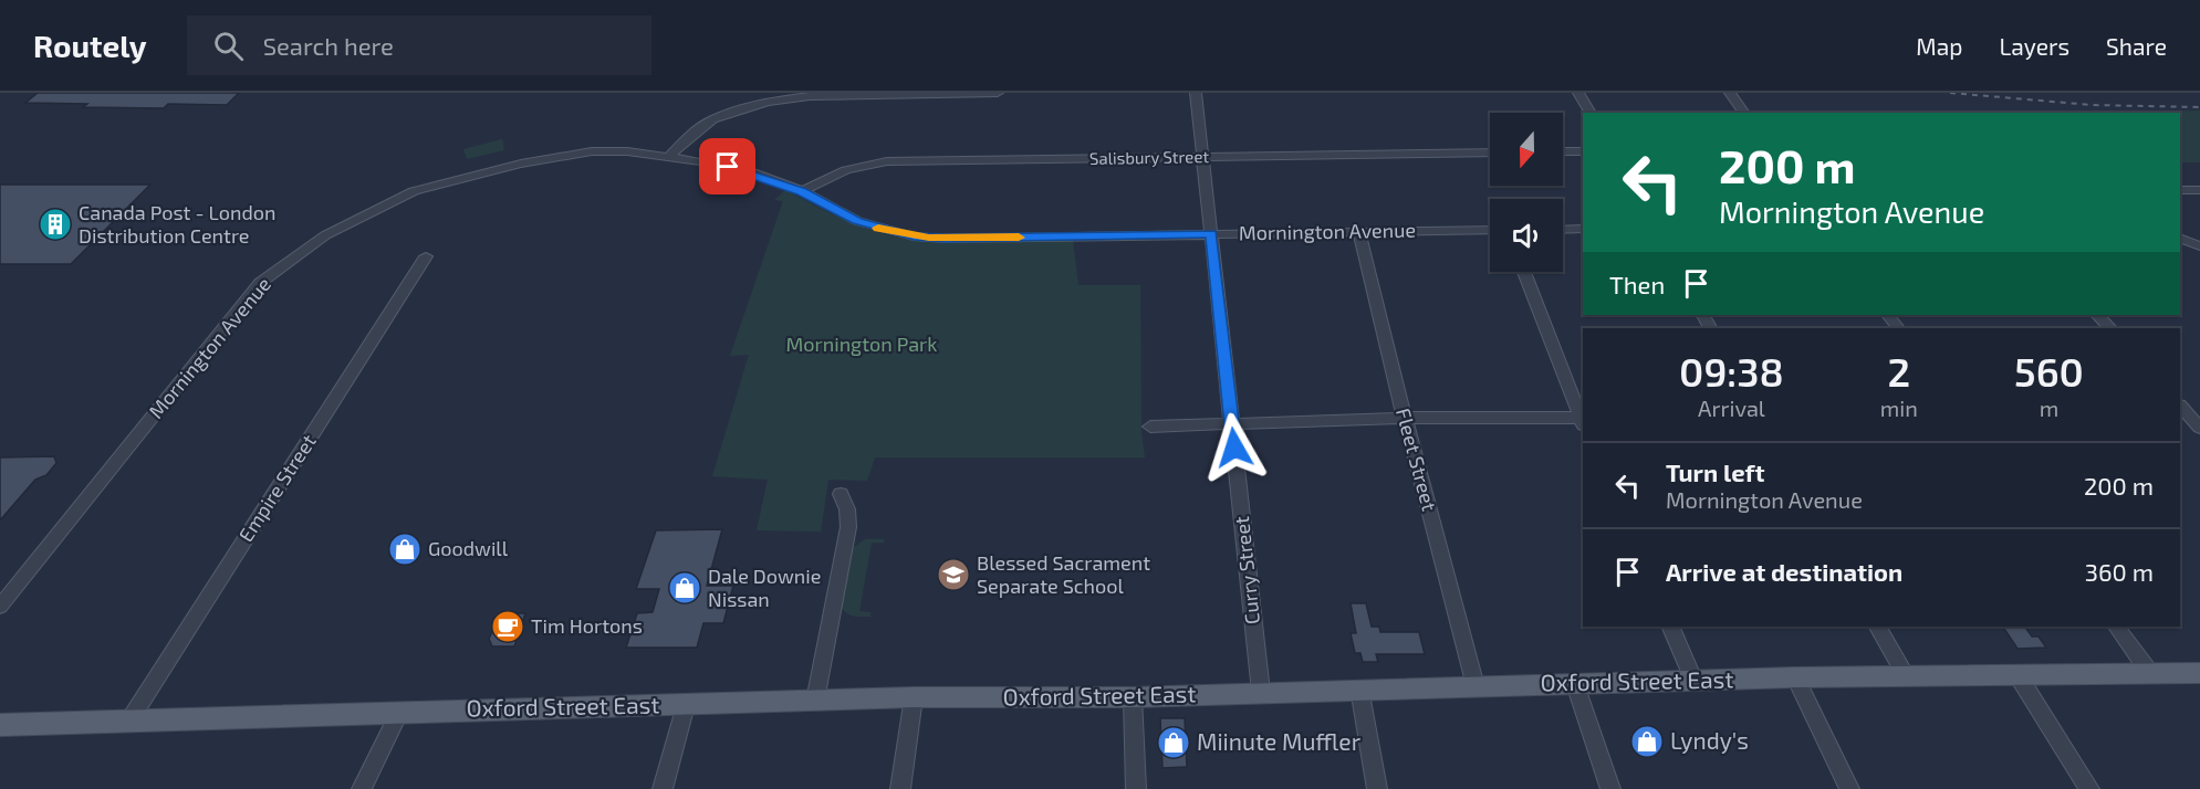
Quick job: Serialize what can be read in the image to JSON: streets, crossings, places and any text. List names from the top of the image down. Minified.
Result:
{"streets":{"main road":["Oxford Street East"],"street":["Salisbury Street","Mornington Avenue","Fleet Street","Empire Street","Curry Street"]},"crossings":[["Salisbury Street","Mornington Avenue"],["Salisbury Street","Curry Street"],["Mornington Avenue","Fleet Street"],["Mornington Avenue","Curry Street"],["Fleet Street","Oxford Street East"],["Empire Street","Oxford Street East"],["Curry Street","Oxford Street East"]],"parks":["Mornington Park"],"places":{"building":["Canada Post - London Distribution Centre"],"shop":["Goodwill","Dale Downie Nissan","Lyndy's","Miinute Muffler"],"school or university":["Blessed Sacrament Separate School"],"cafe":["Tim Hortons"]},"north":"bottom","page":{"header":"Routely","search":"Search here","nav":["Map","Layers","Share"],"turn":["200 m","Mornington Avenue"],"then":"Then","eta":["09:38","Arrival","2","min","560","m"],"list":[{"name":"Turn left","note":"Mornington Avenue","value":"200 m"},{"name":"Arrive at destination","value":"360 m"}]}}
